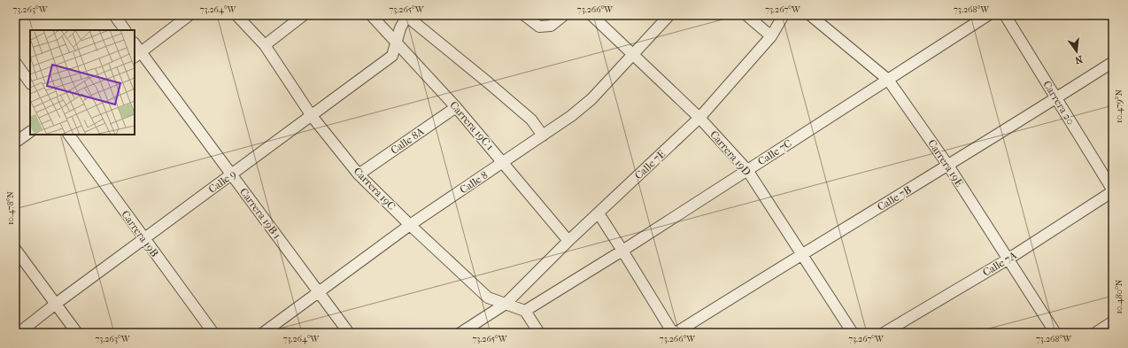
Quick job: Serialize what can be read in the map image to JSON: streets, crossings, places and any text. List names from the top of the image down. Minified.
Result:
{"streets":{"street":["Carrera 20","Carrera 19C 1","Calle 8A","Calle 7C","Carrera 19D","Carrera 19E","Calle 7E","Calle 9","Calle 8","Carrera 19C","Calle 7B","Carrera 19B 1","Carrera 19B","Calle 7A"]},"crossings":[["Carrera 20","Calle 7B"],["Carrera 20","Calle 7A"],["Carrera 19C 1","Calle 8A"],["Carrera 19C 1","Calle 7E"],["Carrera 19C 1","Calle 9"],["Carrera 19C 1","Calle 8"],["Calle 8A","Carrera 19C"],["Calle 7C","Carrera 19D"],["Calle 7C","Carrera 19E"],["Calle 7C","Carrera 19C"],["Carrera 19D","Calle 7E"],["Carrera 19D","Calle 8"],["Carrera 19D","Calle 7B"],["Carrera 19E","Calle 7B"],["Carrera 19E","Calle 7A"],["Calle 7E","Carrera 19C"],["Calle 9","Carrera 19C"],["Calle 9","Carrera 19B 1"],["Calle 9","Carrera 19B"],["Calle 8","Carrera 19C"],["Calle 8","Carrera 19B 1"]],"north":"bottom","coordinates":["73.263°W","73.264°W","73.265°W","73.266°W","73.267°W","73.268°W","10.479°N","10.478°N","10.480°N"]}
